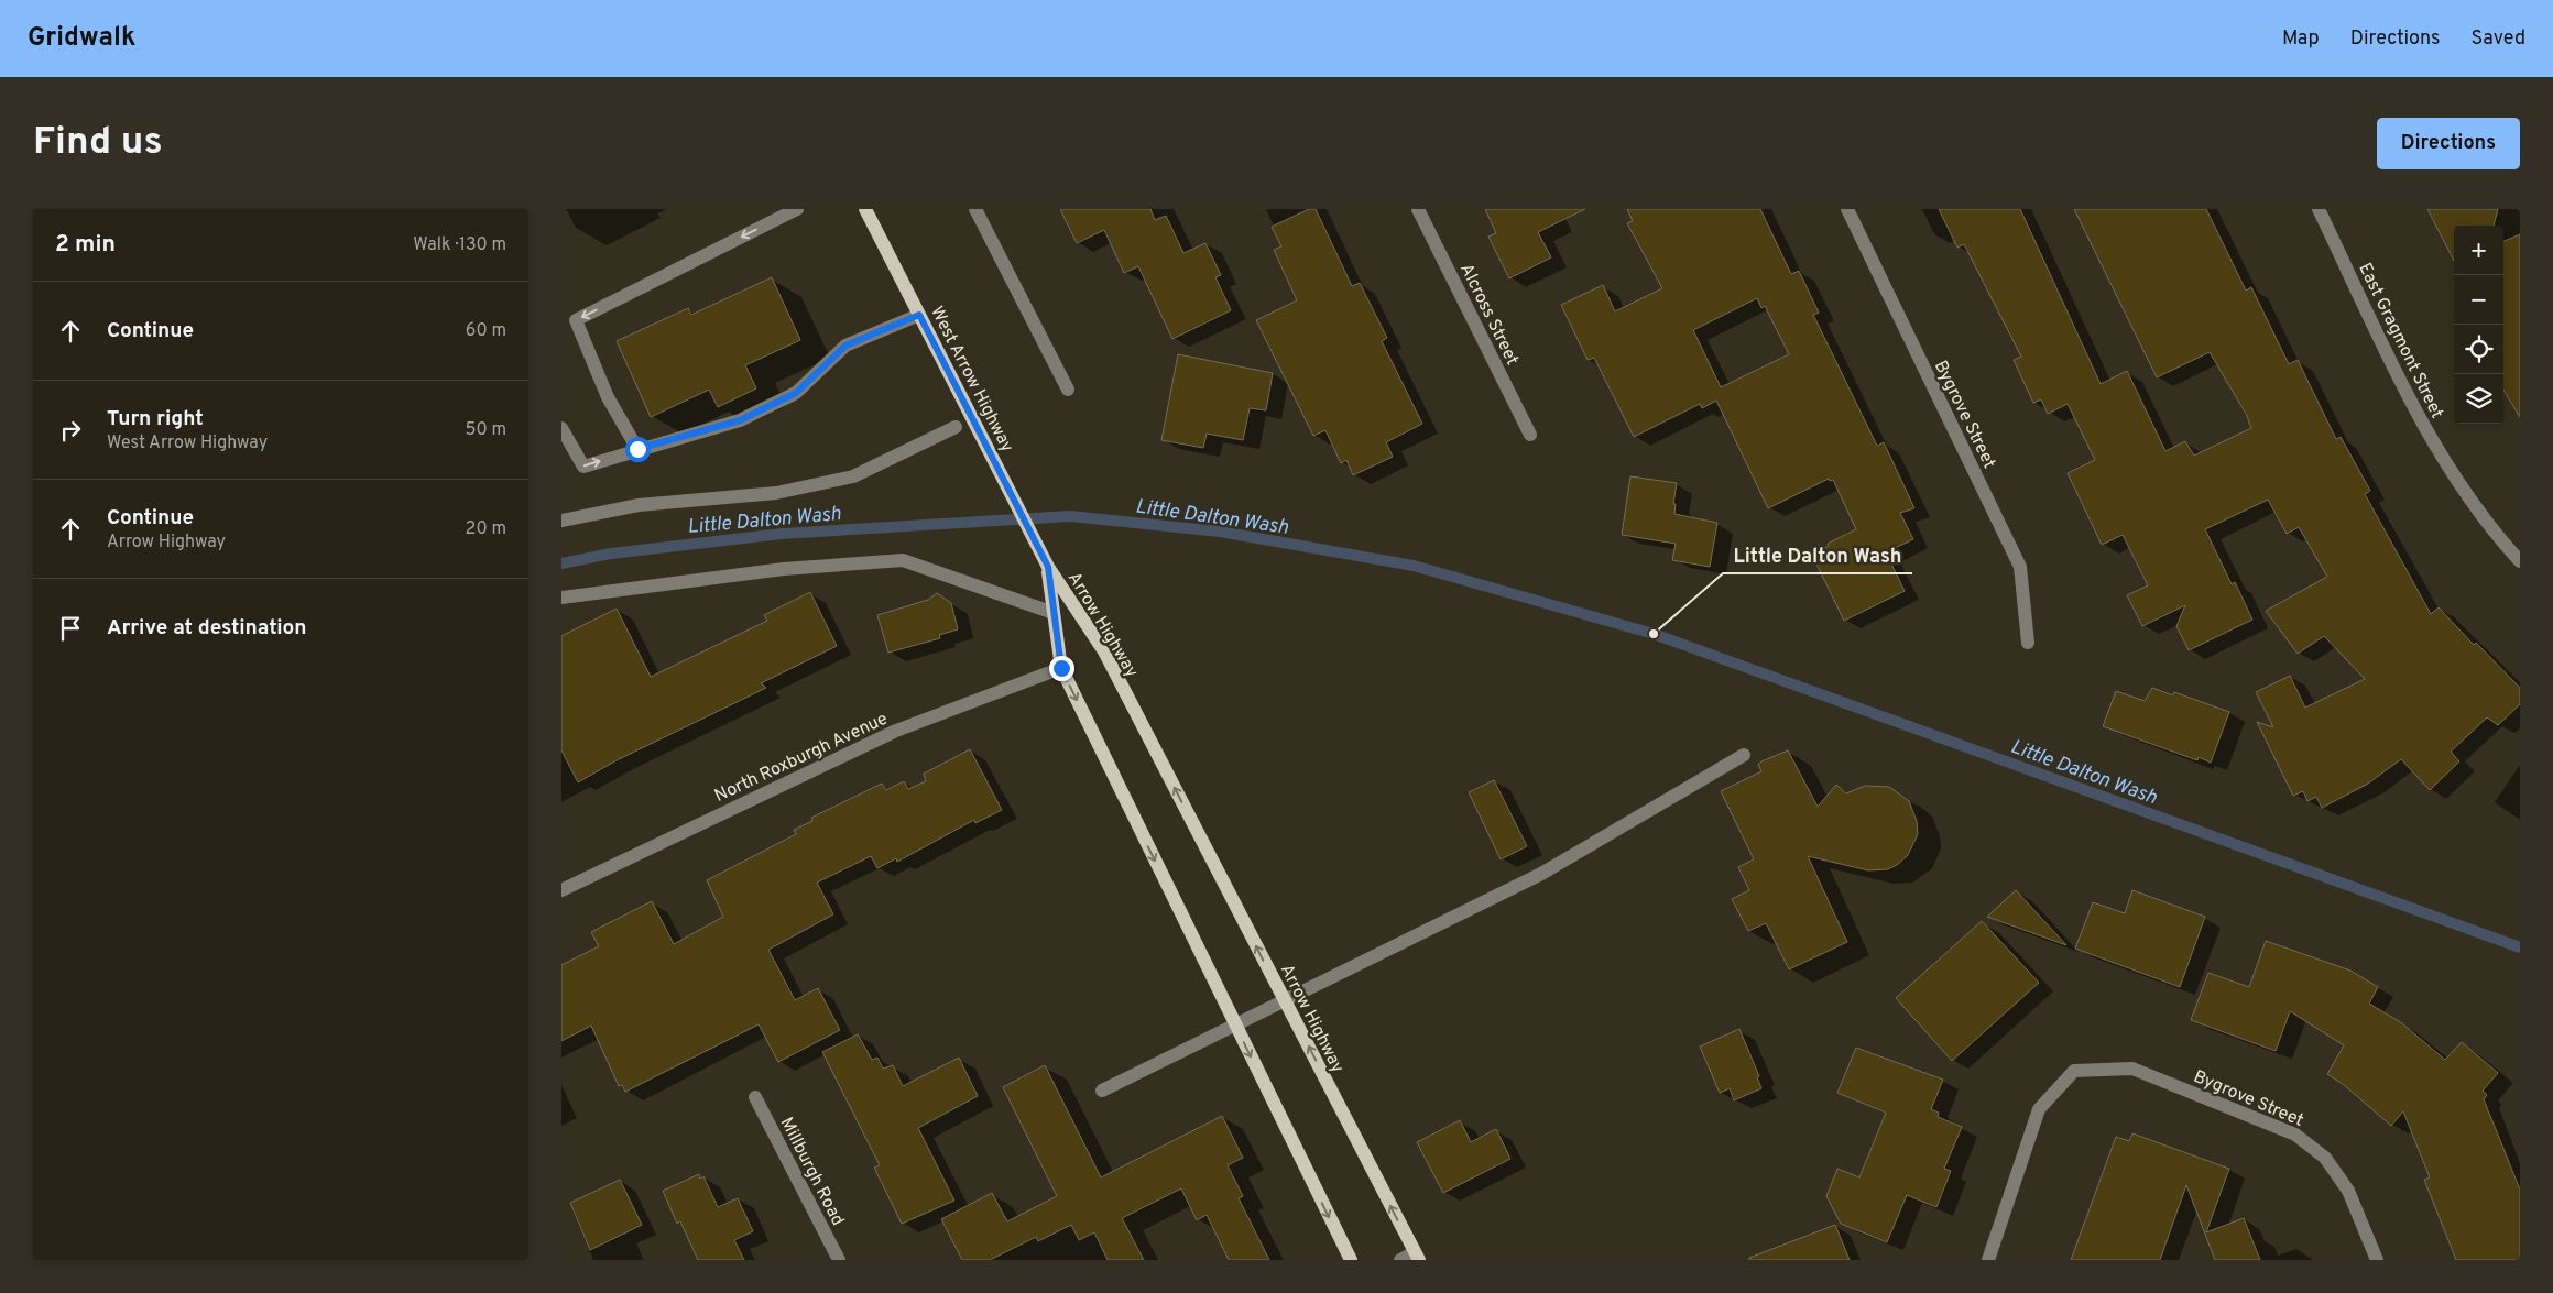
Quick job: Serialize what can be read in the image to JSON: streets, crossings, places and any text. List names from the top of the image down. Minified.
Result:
{"streets":{"main road":["West Arrow Highway","Arrow Highway"],"street":["Alcross Street","East Gragmont Street","Bygrove Street","North Roxburgh Avenue","Millburgh Road"]},"crossings":[["West Arrow Highway","Arrow Highway"],["Arrow Highway","North Roxburgh Avenue"]],"water":["Little Dalton Wash"],"places":["Little Dalton Wash"],"page":{"header":"Gridwalk","nav":["Map","Directions","Saved"],"buttons":"Directions","title":"Find us","heading":["2 min","Walk · 130 m"],"map_buttons":["+","−"],"list":[["Continue","60 m"],["Turn right","West Arrow Highway","50 m"],["Continue","Arrow Highway","20 m"],"Arrive at destination"]}}
